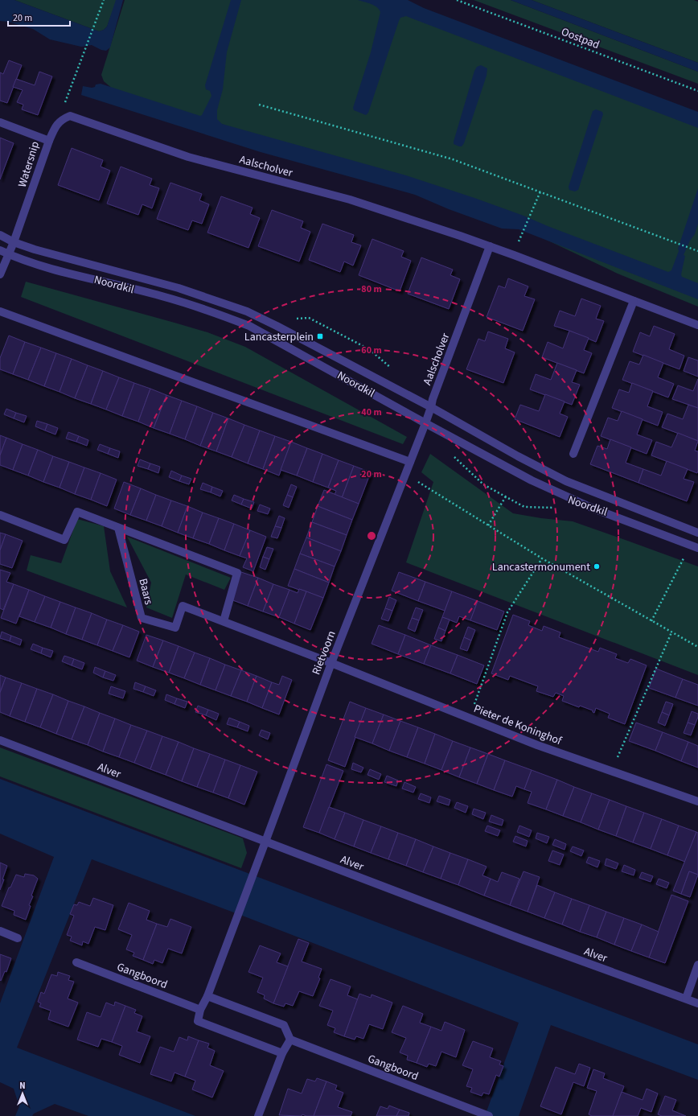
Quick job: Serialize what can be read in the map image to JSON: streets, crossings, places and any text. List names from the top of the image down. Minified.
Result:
{"streets":{"street":["Watersnip","Aalscholver","Noordkil","Baars","Rietvoorn","Pieter de Koninghof","Alver","Gangboord"],"path":["Oostpad"]},"crossings":[["Watersnip","Noordkil"],["Aalscholver","Noordkil"],["Aalscholver","Rietvoorn"],["Noordkil","Rietvoorn"],["Baars","Rietvoorn"],["Baars","Pieter de Koninghof"],["Rietvoorn","Pieter de Koninghof"],["Rietvoorn","Alver"]],"places":{"transit":["Lancasterplein"],"other":["Lancastermonument"]},"scale_bar":"20 m","north":"top","rings":["80 m","60 m","40 m","20 m"]}
